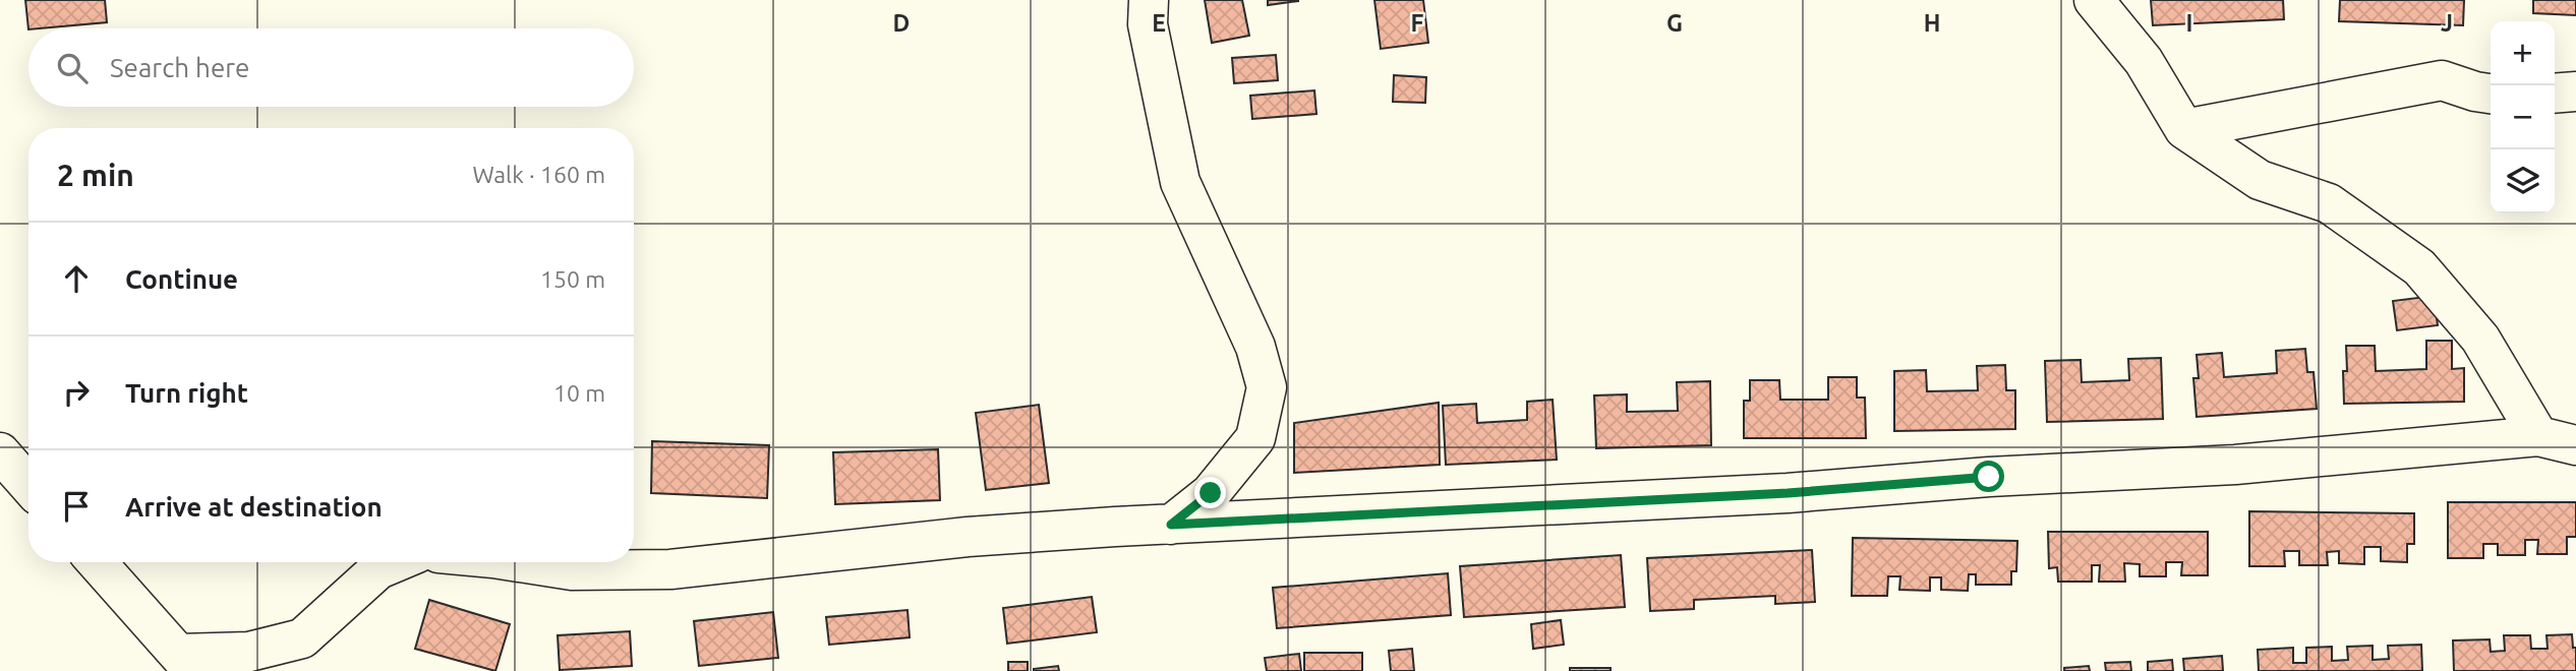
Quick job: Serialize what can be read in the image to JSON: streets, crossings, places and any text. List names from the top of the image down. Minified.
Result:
{"page":{"map_buttons":["+","−"],"search":"Search here","heading":["2 min","Walk · 160 m"],"list":[["Continue","150 m"],["Turn right","10 m"],"Arrive at destination"]},"grid":{"columns":["D","E","F","G","H","I","J"]}}
